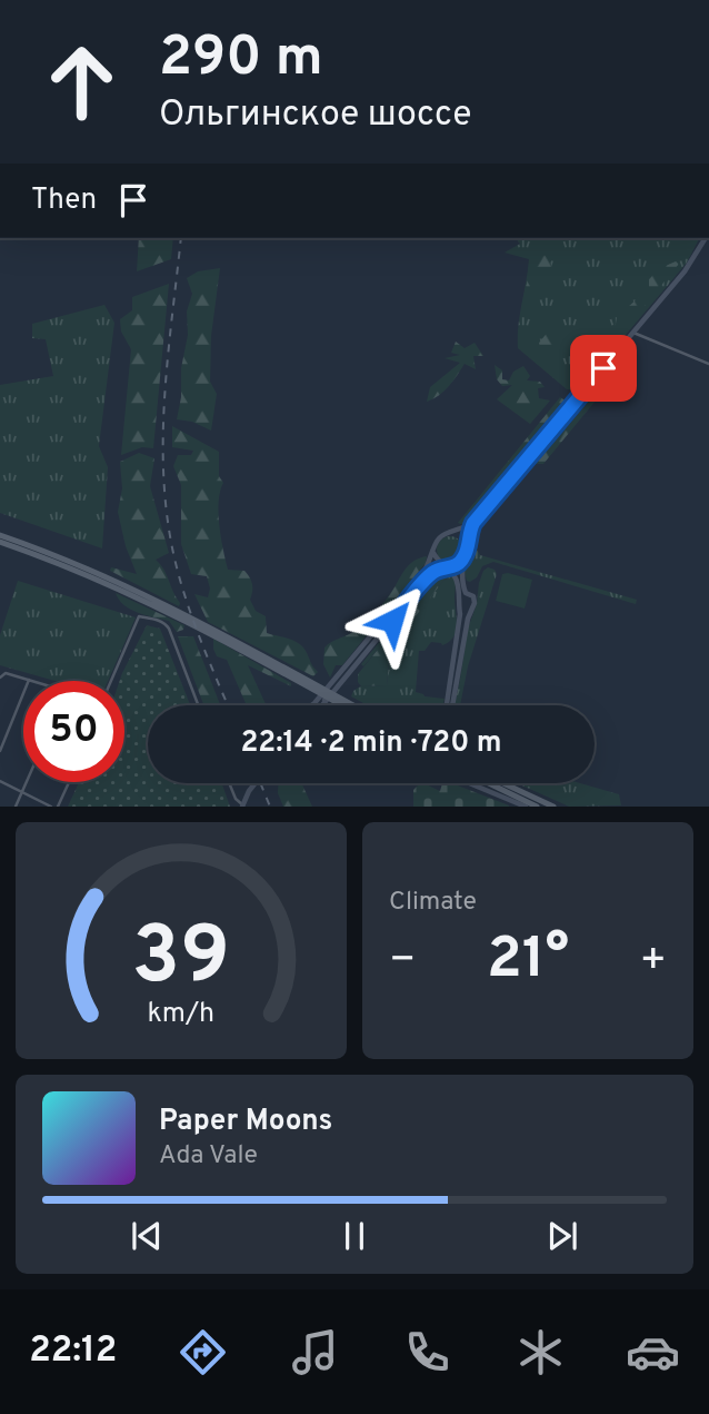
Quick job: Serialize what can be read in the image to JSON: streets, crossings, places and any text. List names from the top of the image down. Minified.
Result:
{"page":{"turn":["290 m","Ольгинское шоссе"],"then":"Then","limit":"50","trip":"22:14 · 2 min · 720 m","tile":"Climate","heat":["−","21°","+"],"song":["Paper Moons","Ada Vale"],"tabs":"22:12","gauge":["39","km/h"]}}
